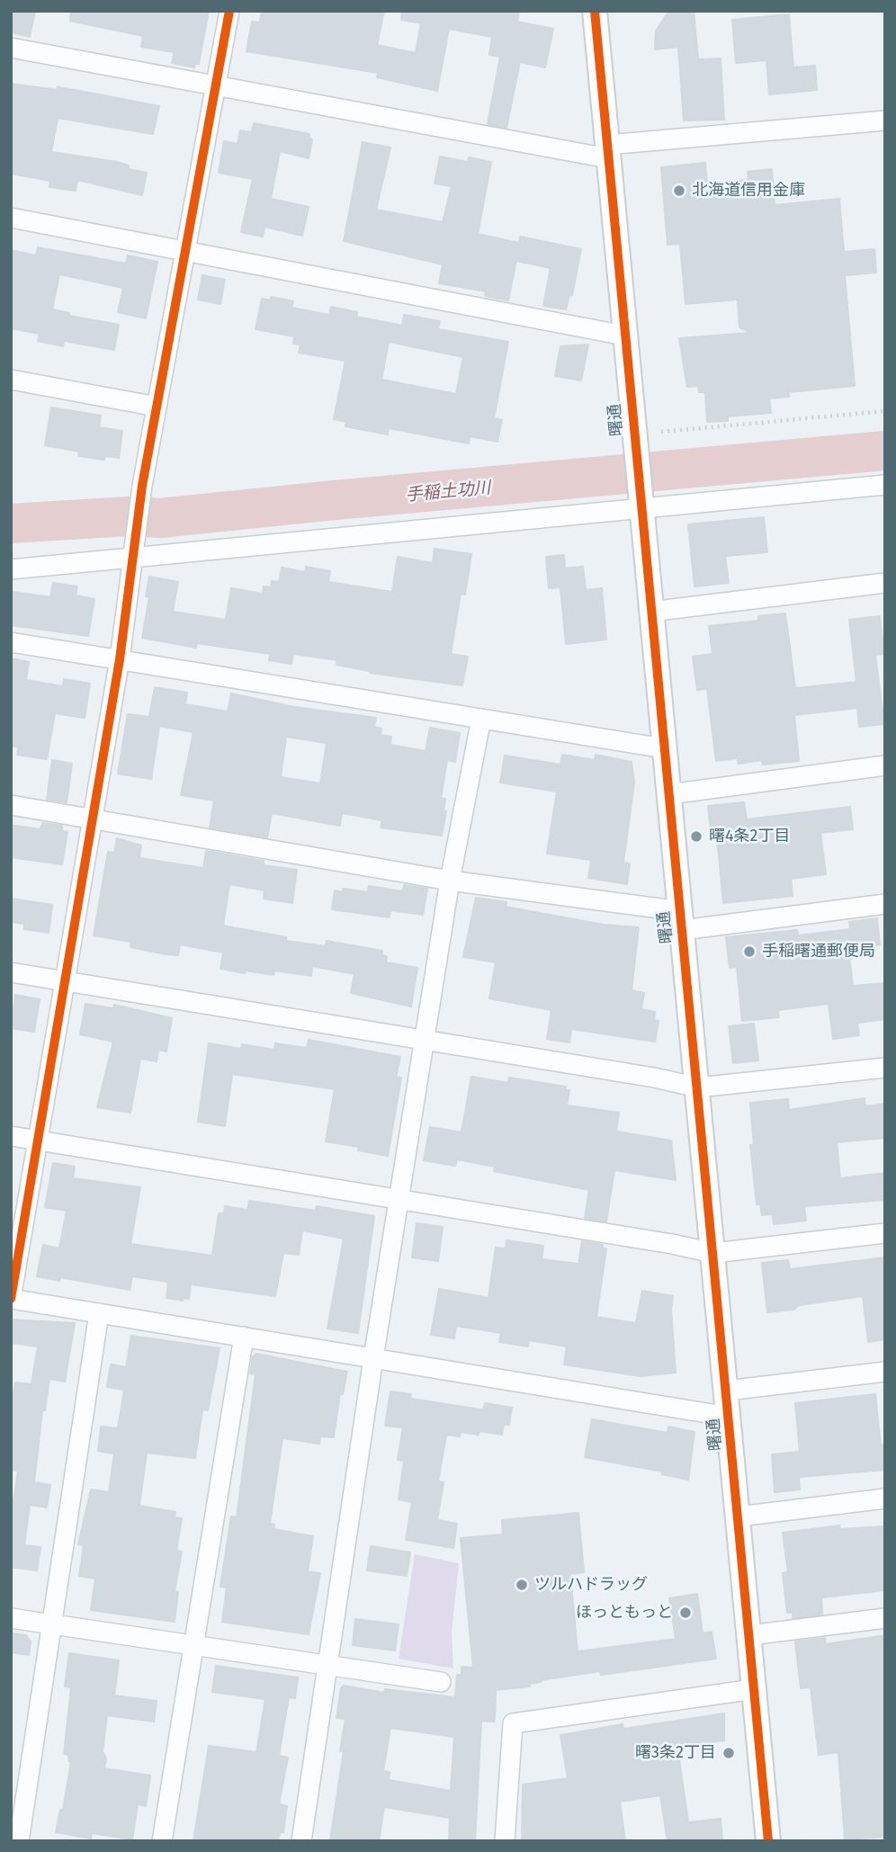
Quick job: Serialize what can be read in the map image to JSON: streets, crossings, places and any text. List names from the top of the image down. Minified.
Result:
{"streets":{"street":["曙通"]},"water":["手稲土功川"],"places":["北海道信用金庫","曙4条2丁目","手稲曙通郵便局","ツルハドラッグ","ほっともっと","曙3条2丁目"]}
